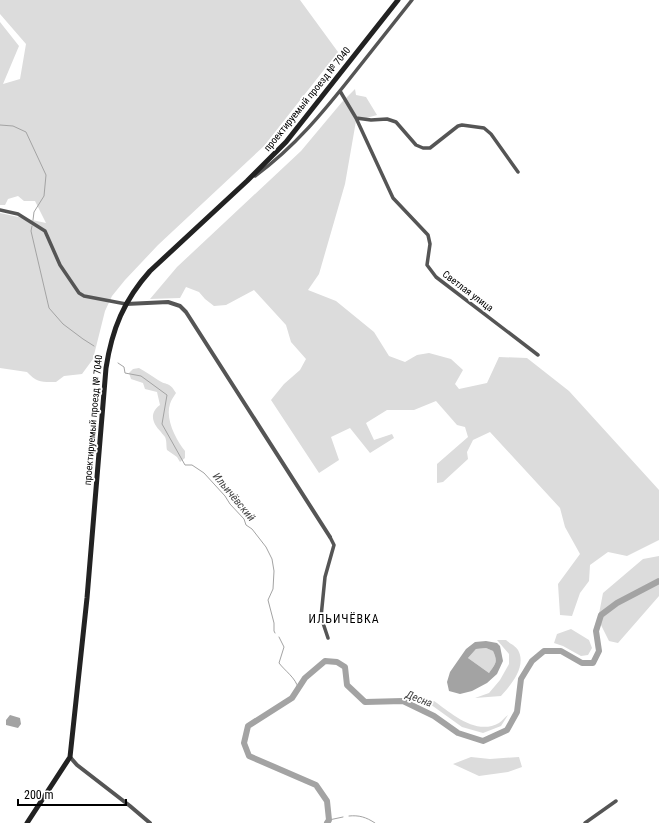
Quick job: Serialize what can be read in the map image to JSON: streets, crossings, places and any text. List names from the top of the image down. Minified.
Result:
{"streets":{"main road":["проектируемый проезд № 7040"],"street":["Светлая улица"]},"districts":["ИЛЬИЧЁВКА"],"water":["Ильичёвский","Десна"],"scale_bar":"200 m"}
